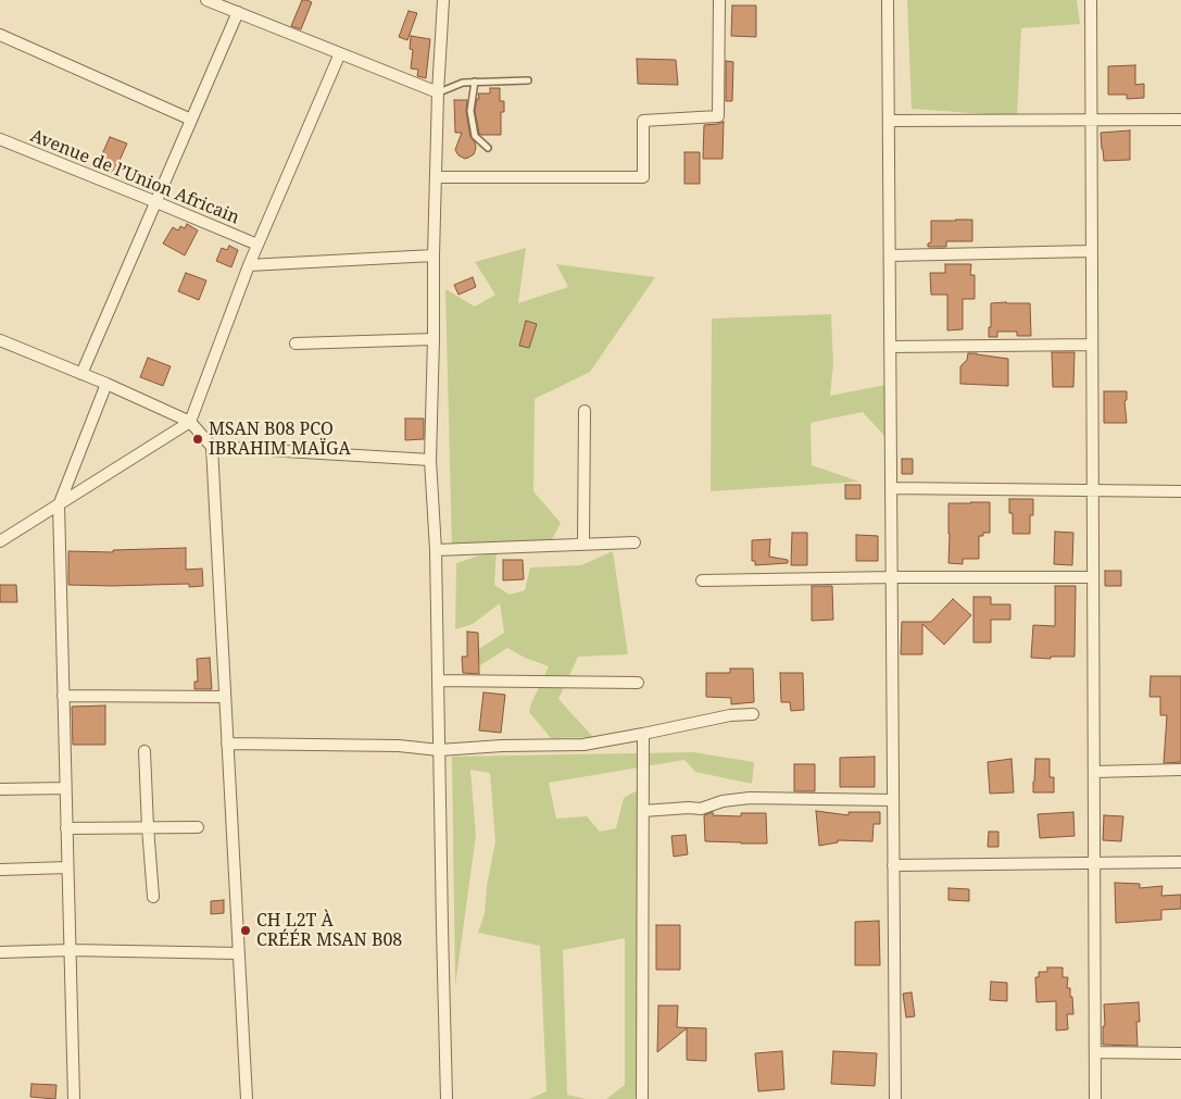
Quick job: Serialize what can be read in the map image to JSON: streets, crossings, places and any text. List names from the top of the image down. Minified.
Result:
{"streets":{"street":["Avenue de l’Union Africain"]},"places":["MSAN B08 PCO IBRAHIM MAÏGA","CH L2T À CRÉÉR MSAN B08"]}
